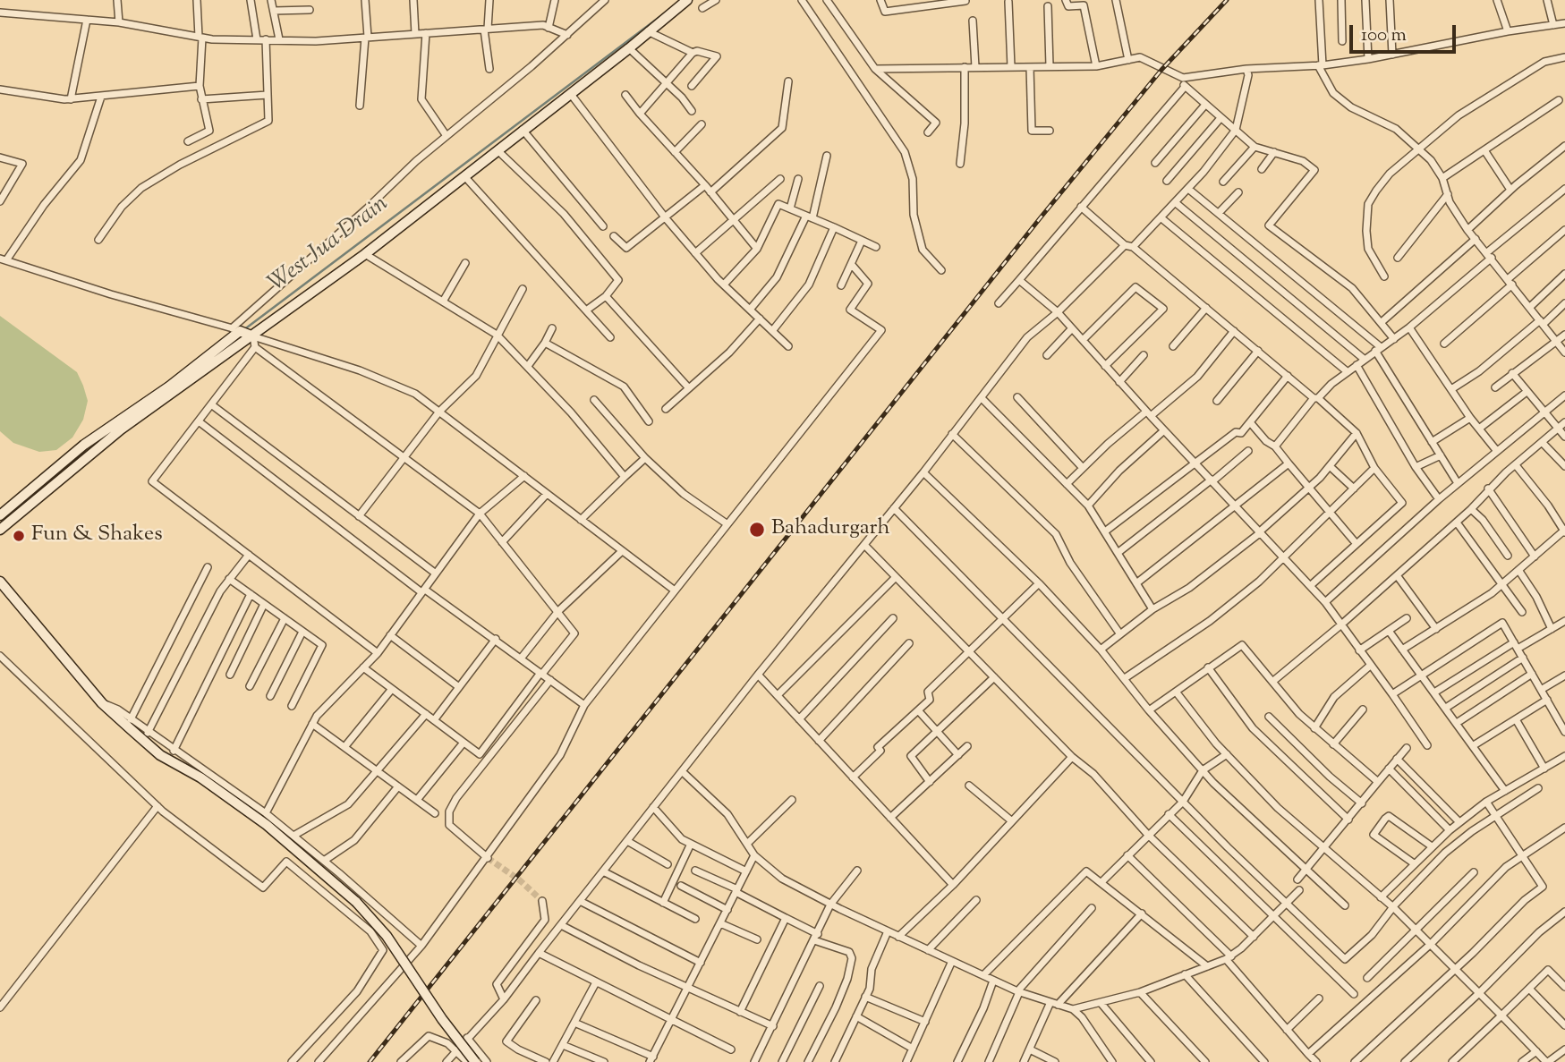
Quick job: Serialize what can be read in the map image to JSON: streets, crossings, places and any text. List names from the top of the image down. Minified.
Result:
{"water":["West Jua Drain"],"places":["Bahadurgarh","Fun & Shakes"],"scale_bar":"100 m"}
